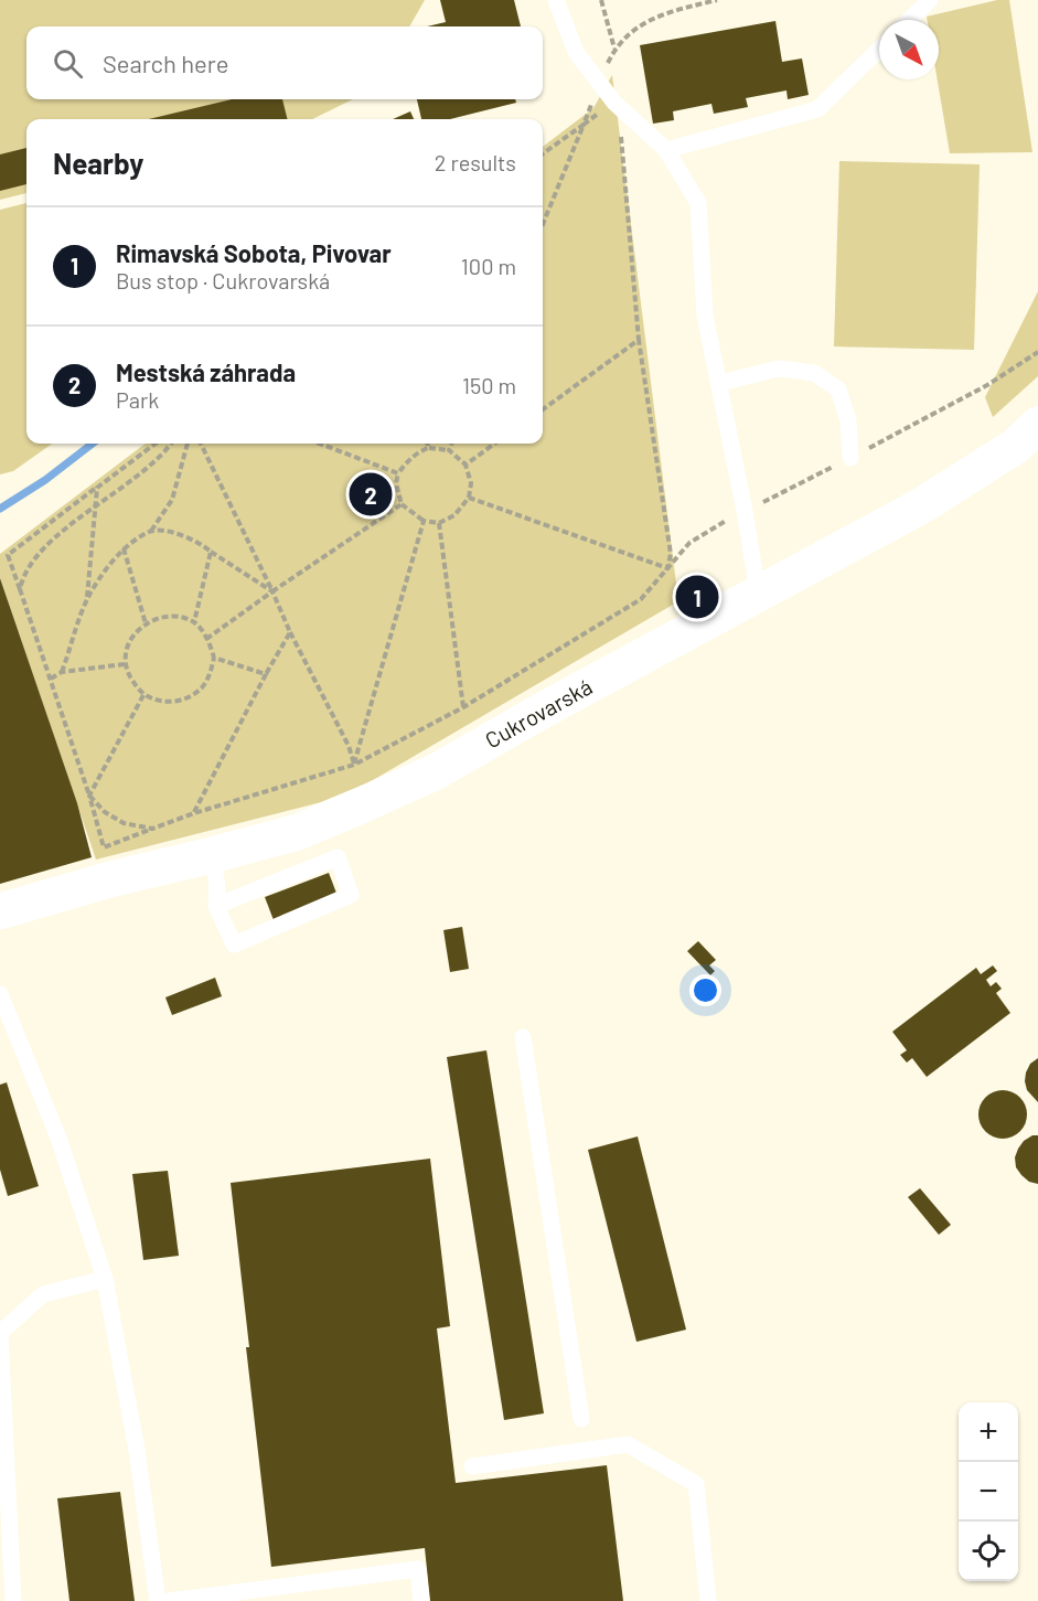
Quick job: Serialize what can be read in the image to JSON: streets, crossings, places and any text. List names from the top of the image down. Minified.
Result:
{"streets":{"main road":["Cukrovarská"]},"north":"bottom right","page":{"search":"Search here","heading":["Nearby","2 results"],"list":[{"mark":"1","name":"Rimavská Sobota, Pivovar","note":"Bus stop · Cukrovarská","value":"100 m"},{"mark":"2","name":"Mestská záhrada","note":"Park","value":"150 m"}],"pins":["2","1"],"map_buttons":["+","−"]}}
